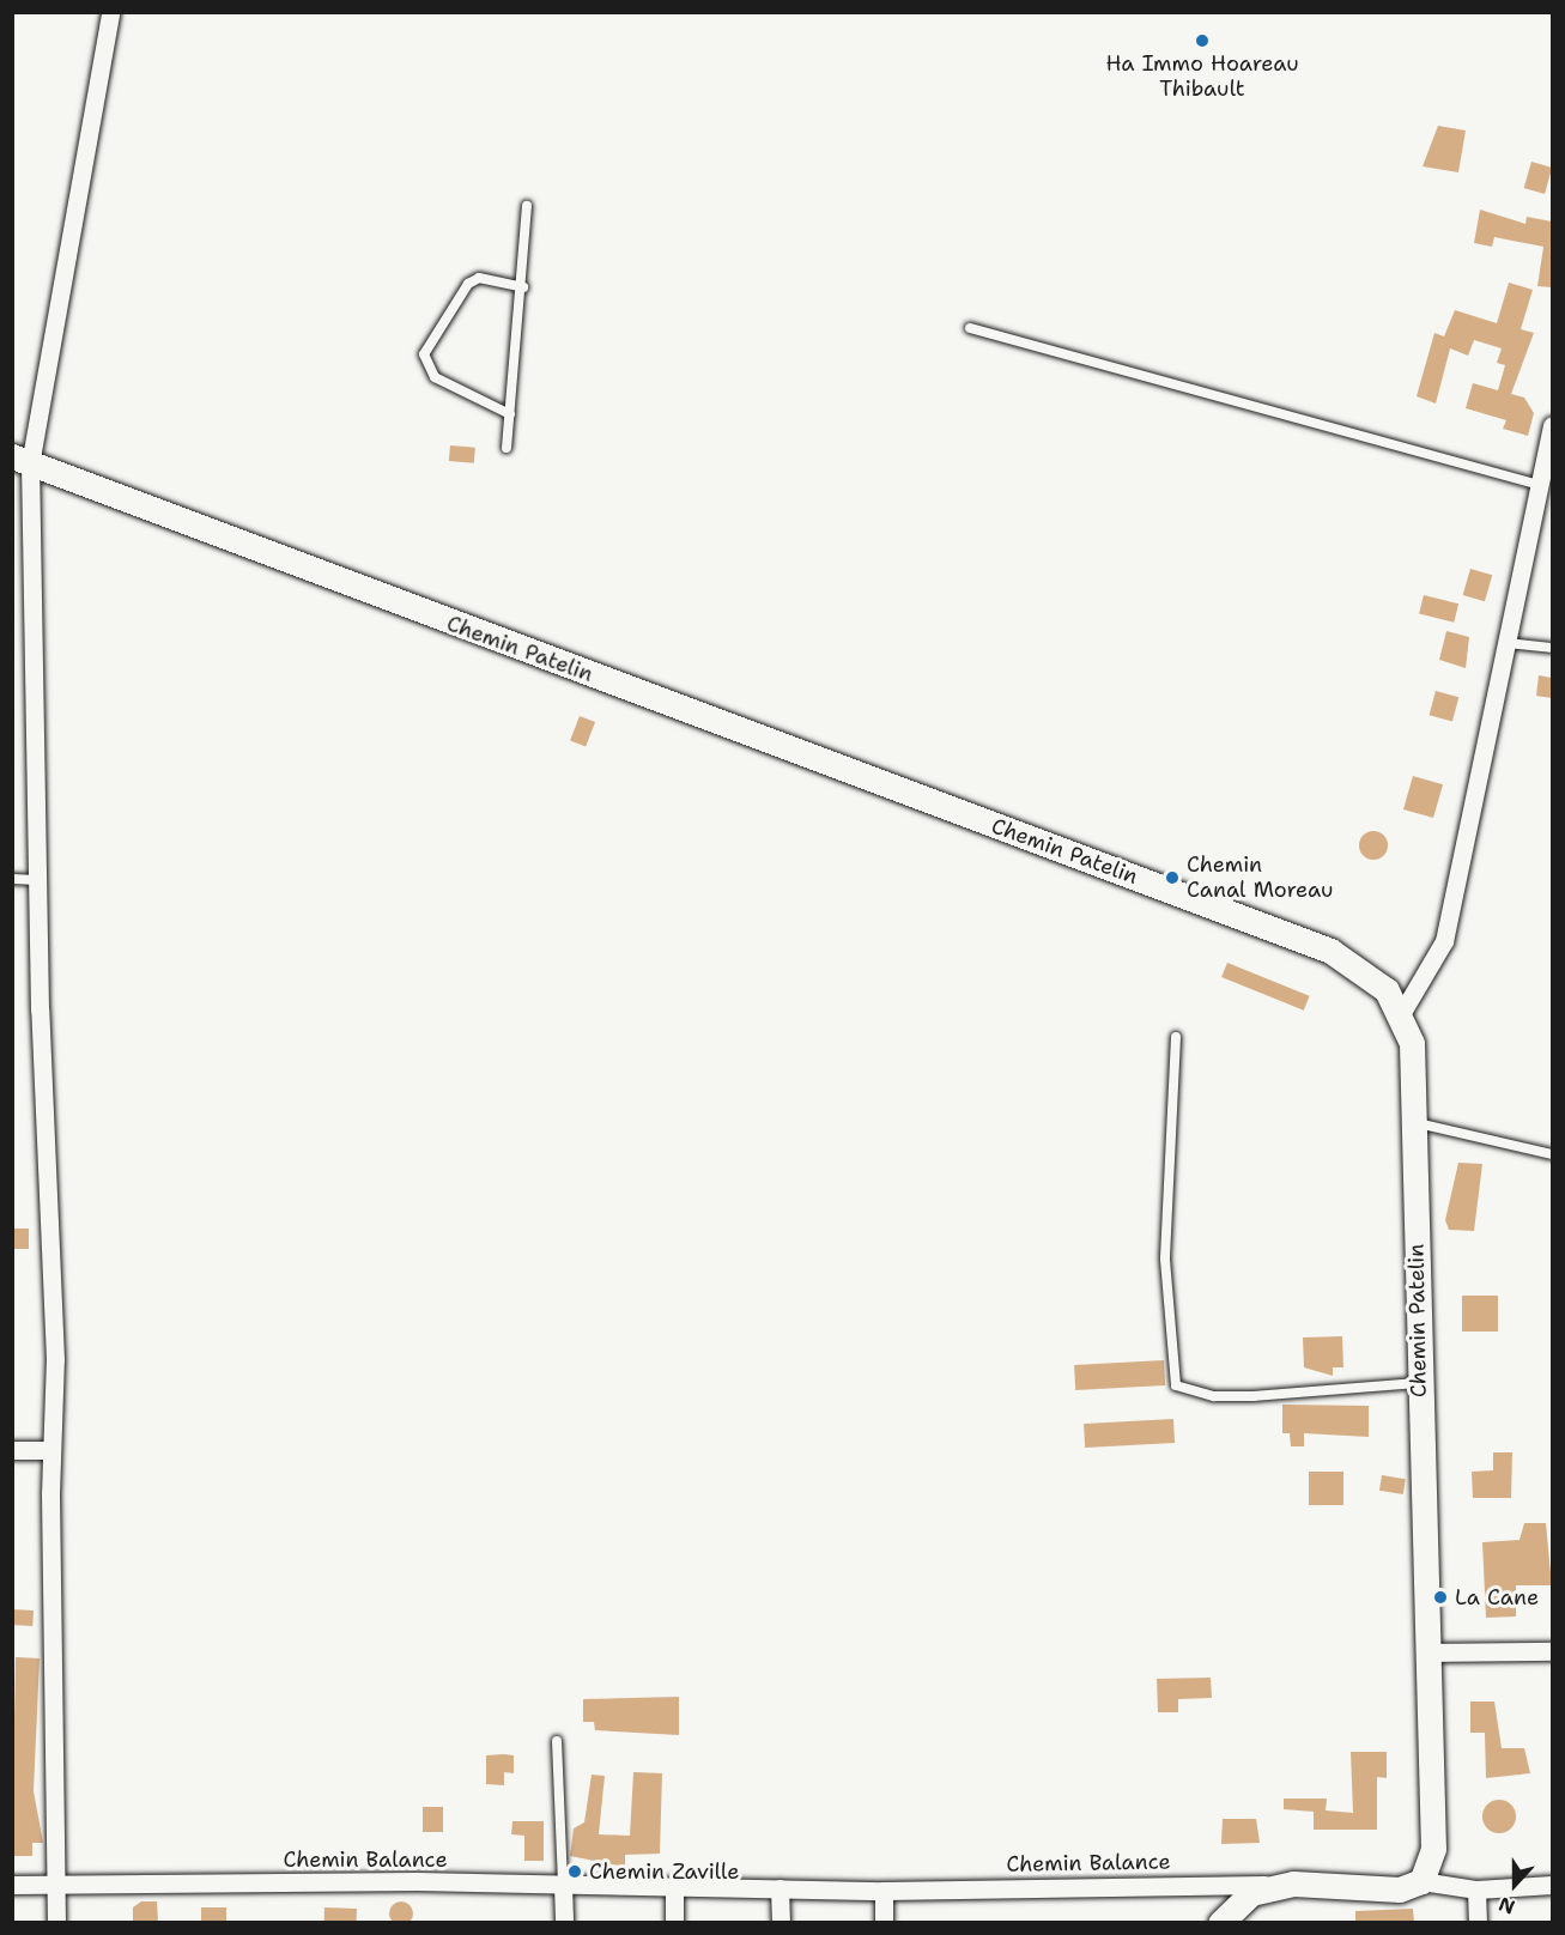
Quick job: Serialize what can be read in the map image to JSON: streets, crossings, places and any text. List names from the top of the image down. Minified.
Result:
{"streets":{"main road":["Chemin Patelin"],"street":["Chemin Balance"]},"places":["Ha Immo Hoareau Thibault","Chemin Canal Moreau","La Cane","Chemin Zaville"],"north":"bottom"}
